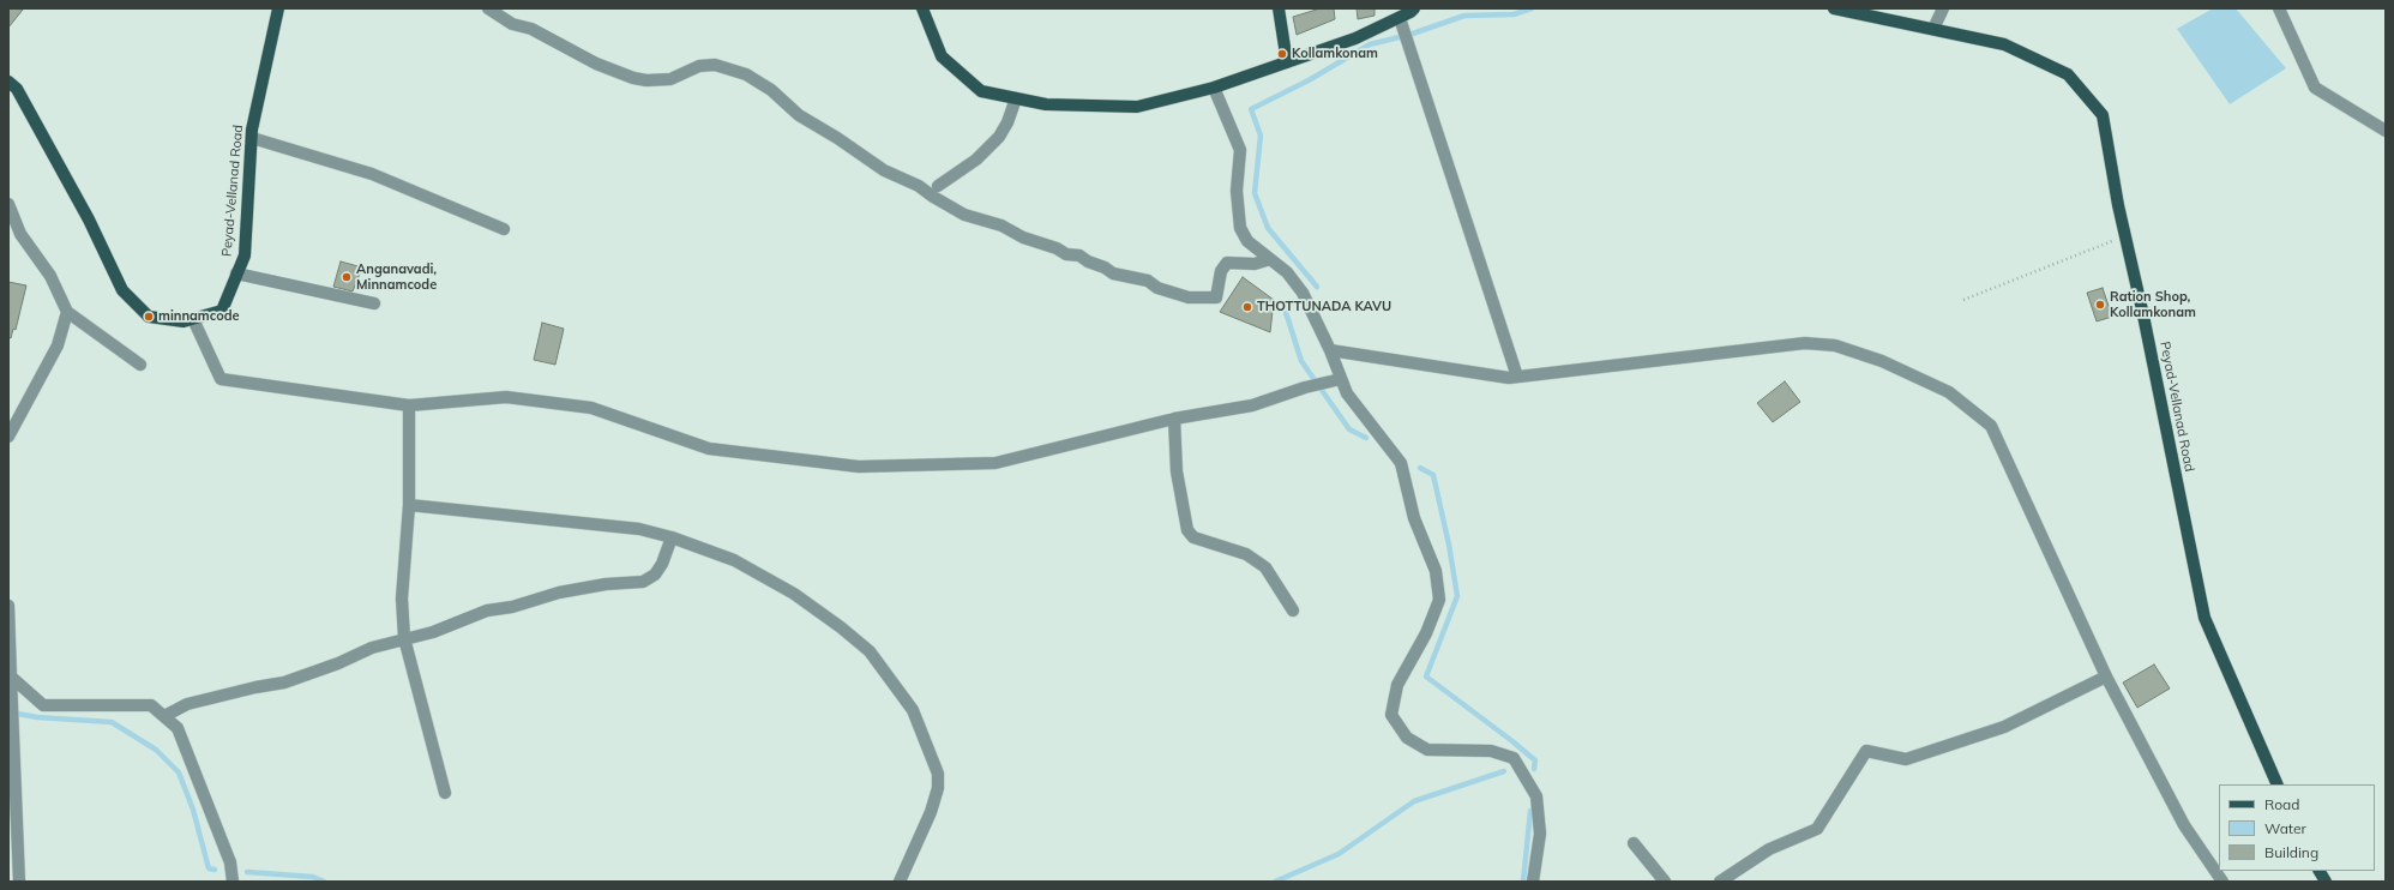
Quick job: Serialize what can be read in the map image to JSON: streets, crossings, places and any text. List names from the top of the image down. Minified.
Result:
{"streets":{"main road":["Peyad-Vellanad Road"]},"places":["Kollamkonam","Anganavadi, Minnamcode","Ration Shop, Kollamkonam","THOTTUNADA KAVU","minnamcode"],"legend":["Road","Water","Building"]}
